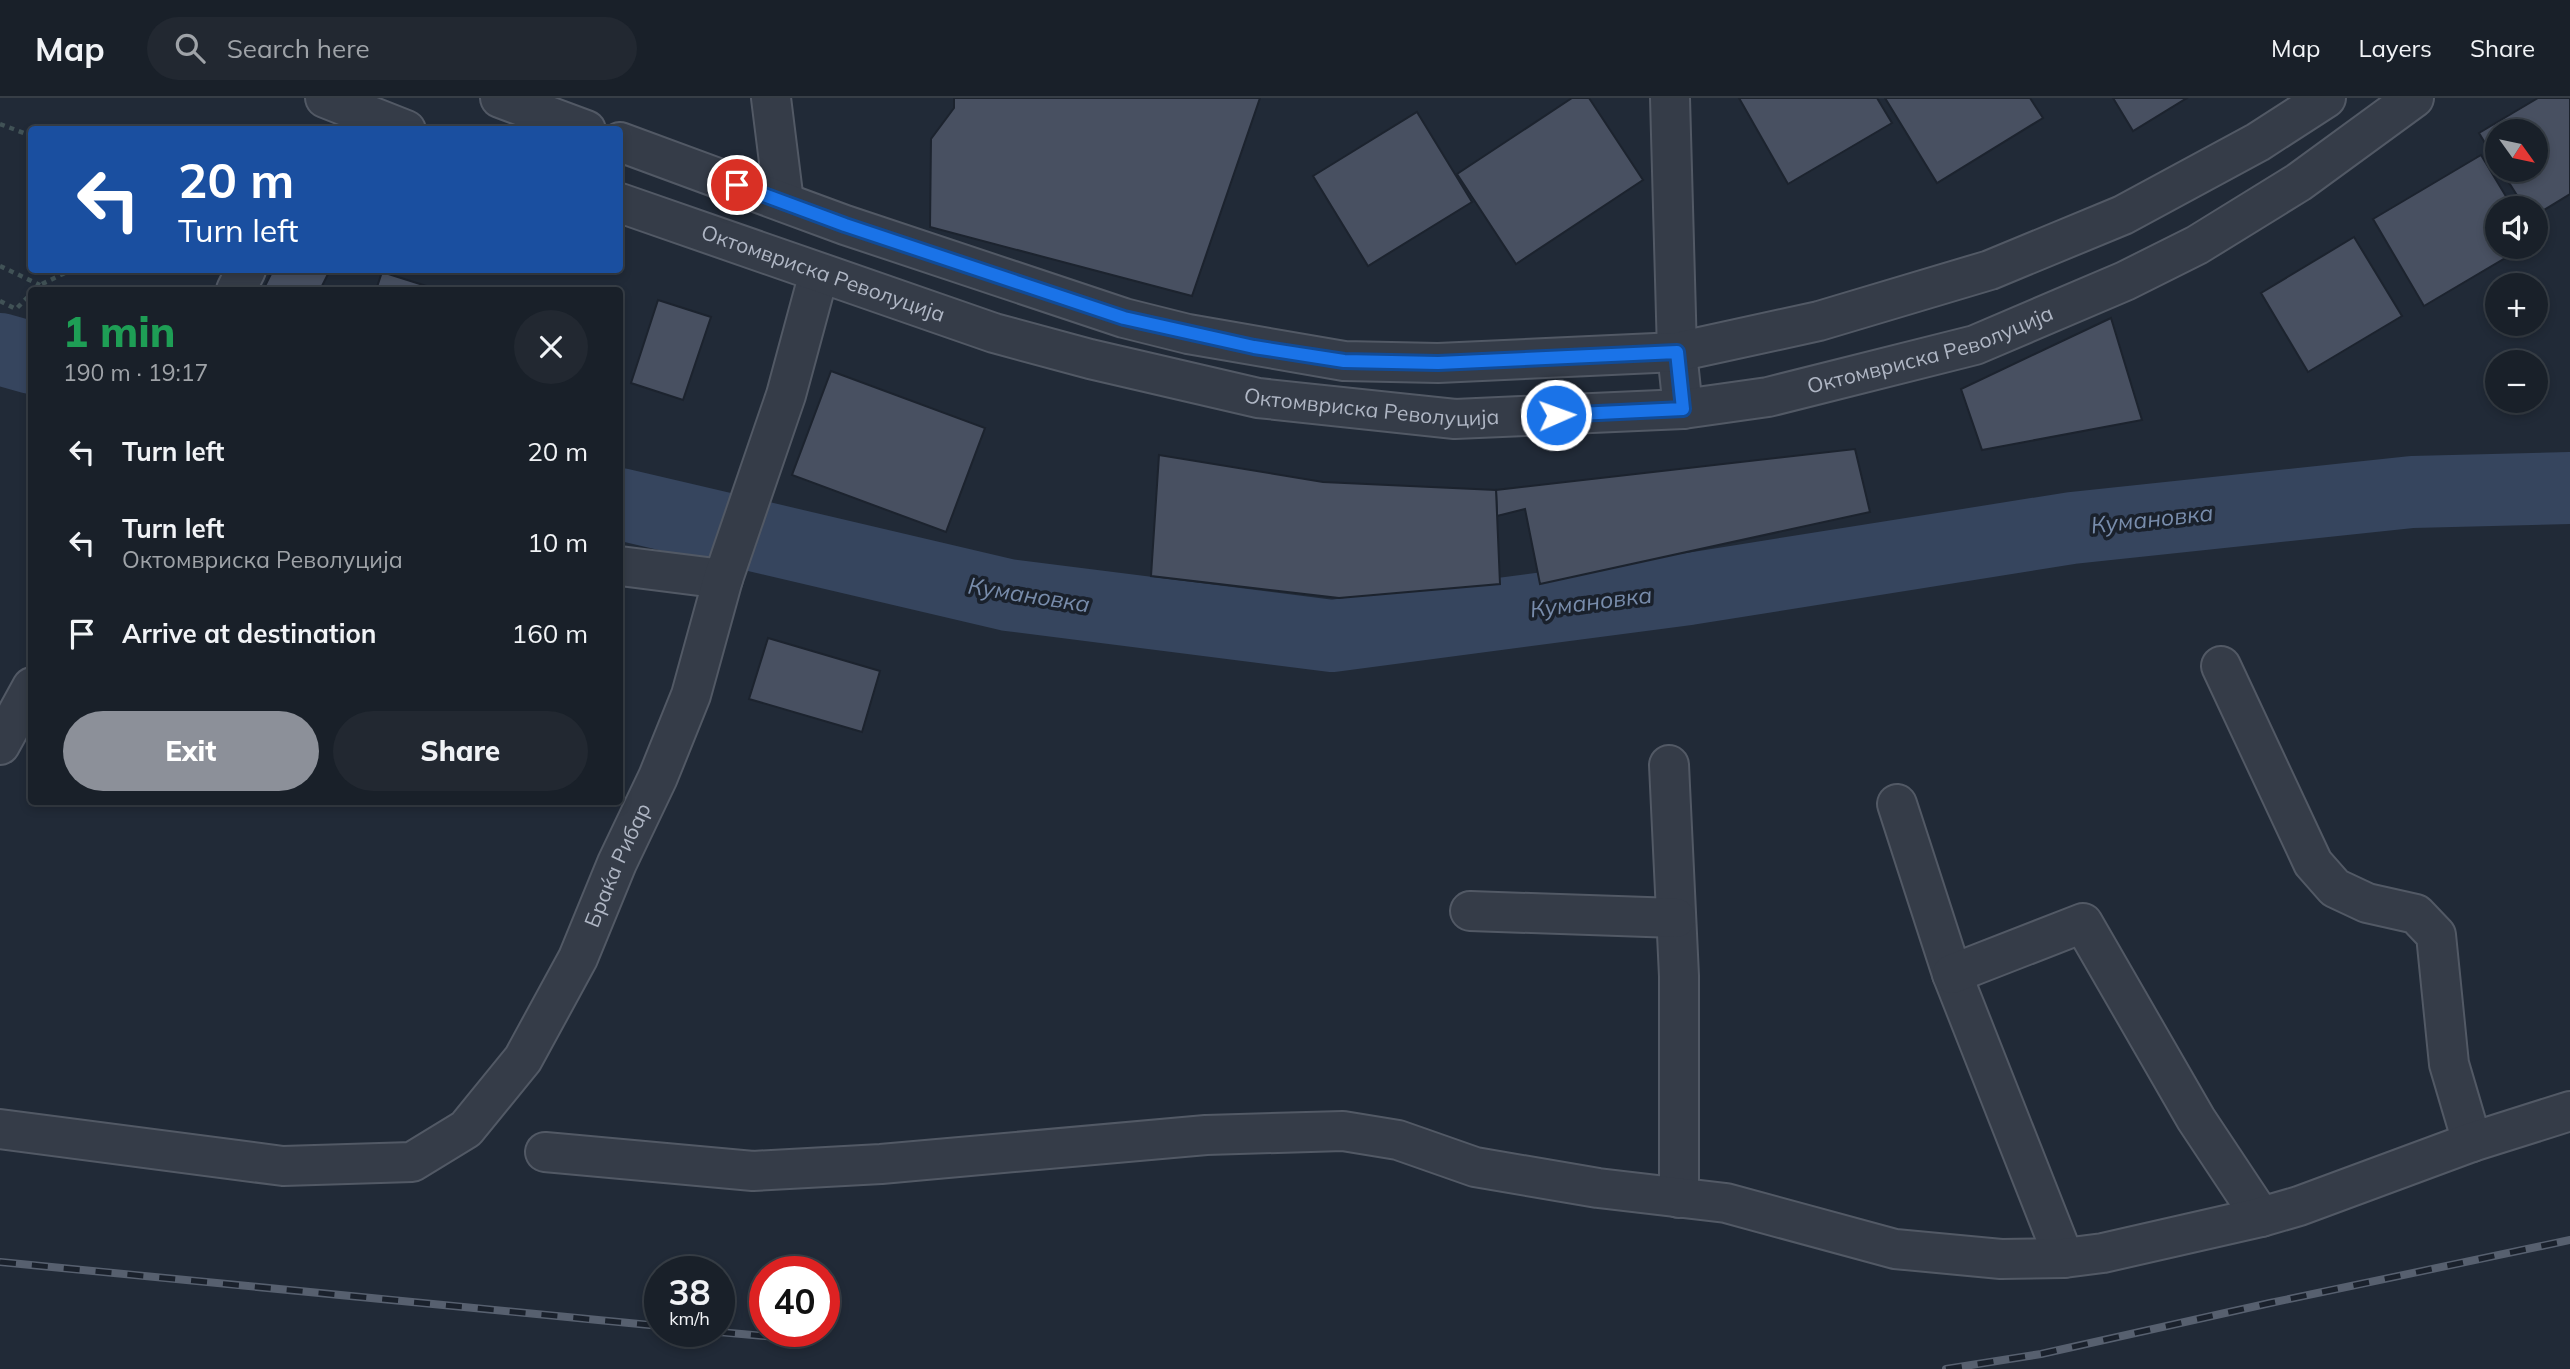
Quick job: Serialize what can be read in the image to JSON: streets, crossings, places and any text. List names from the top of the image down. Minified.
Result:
{"streets":{"street":["Октомвриска Револуција","Браќа Рибар"]},"crossings":[["Октомвриска Револуција","Браќа Рибар"]],"water":["Кумановка"],"north":"bottom right","page":{"header":"Map","search":"Search here","nav":["Map","Layers","Share"],"map_buttons":["+","−"],"turn":["20 m","Turn left"],"heading":["1 min","190 m · 19:17"],"list":[{"name":"Turn left","value":"20 m"},{"name":"Turn left","note":"Октомвриска Револуција","value":"10 m"},{"name":"Arrive at destination","value":"160 m"}],"buttons":["Exit","Share"],"speed":"38 km/h","limit":"40"}}
